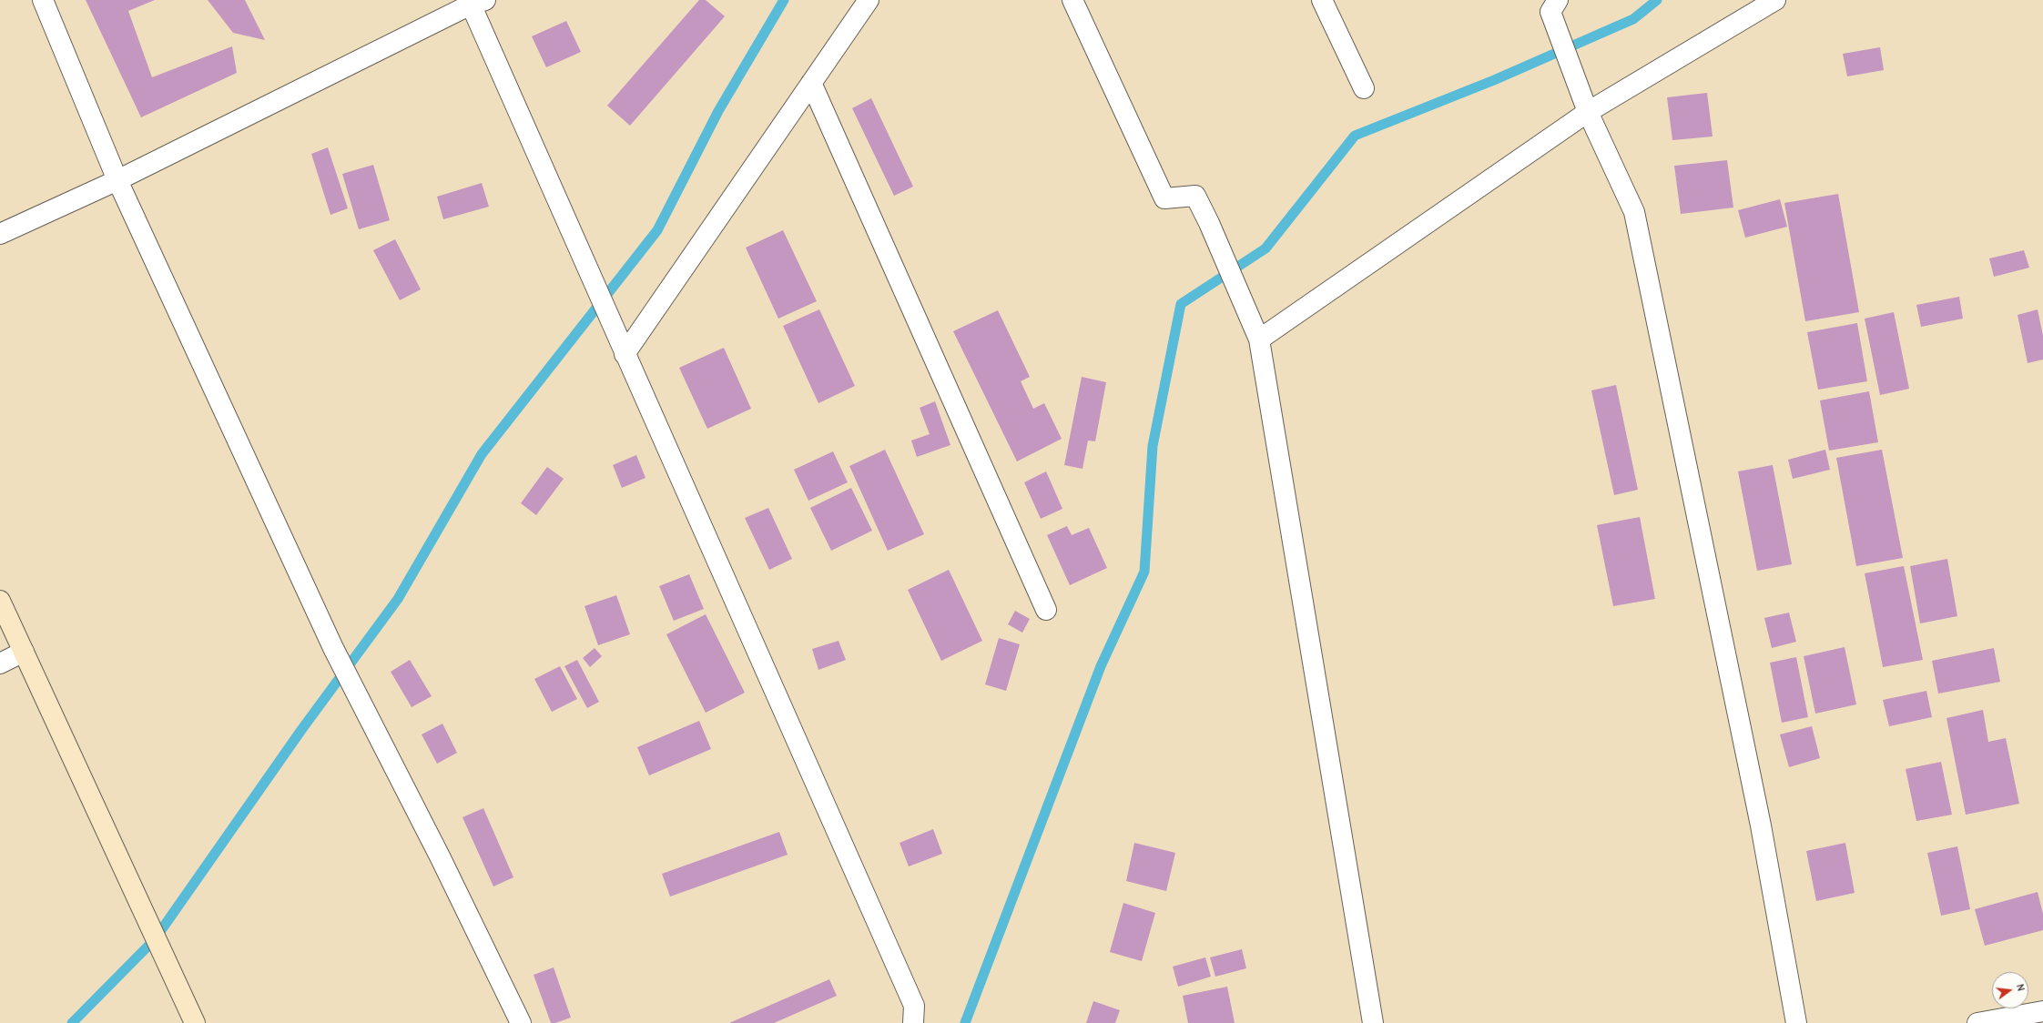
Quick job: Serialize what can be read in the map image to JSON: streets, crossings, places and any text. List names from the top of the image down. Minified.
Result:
{"north":"right"}
